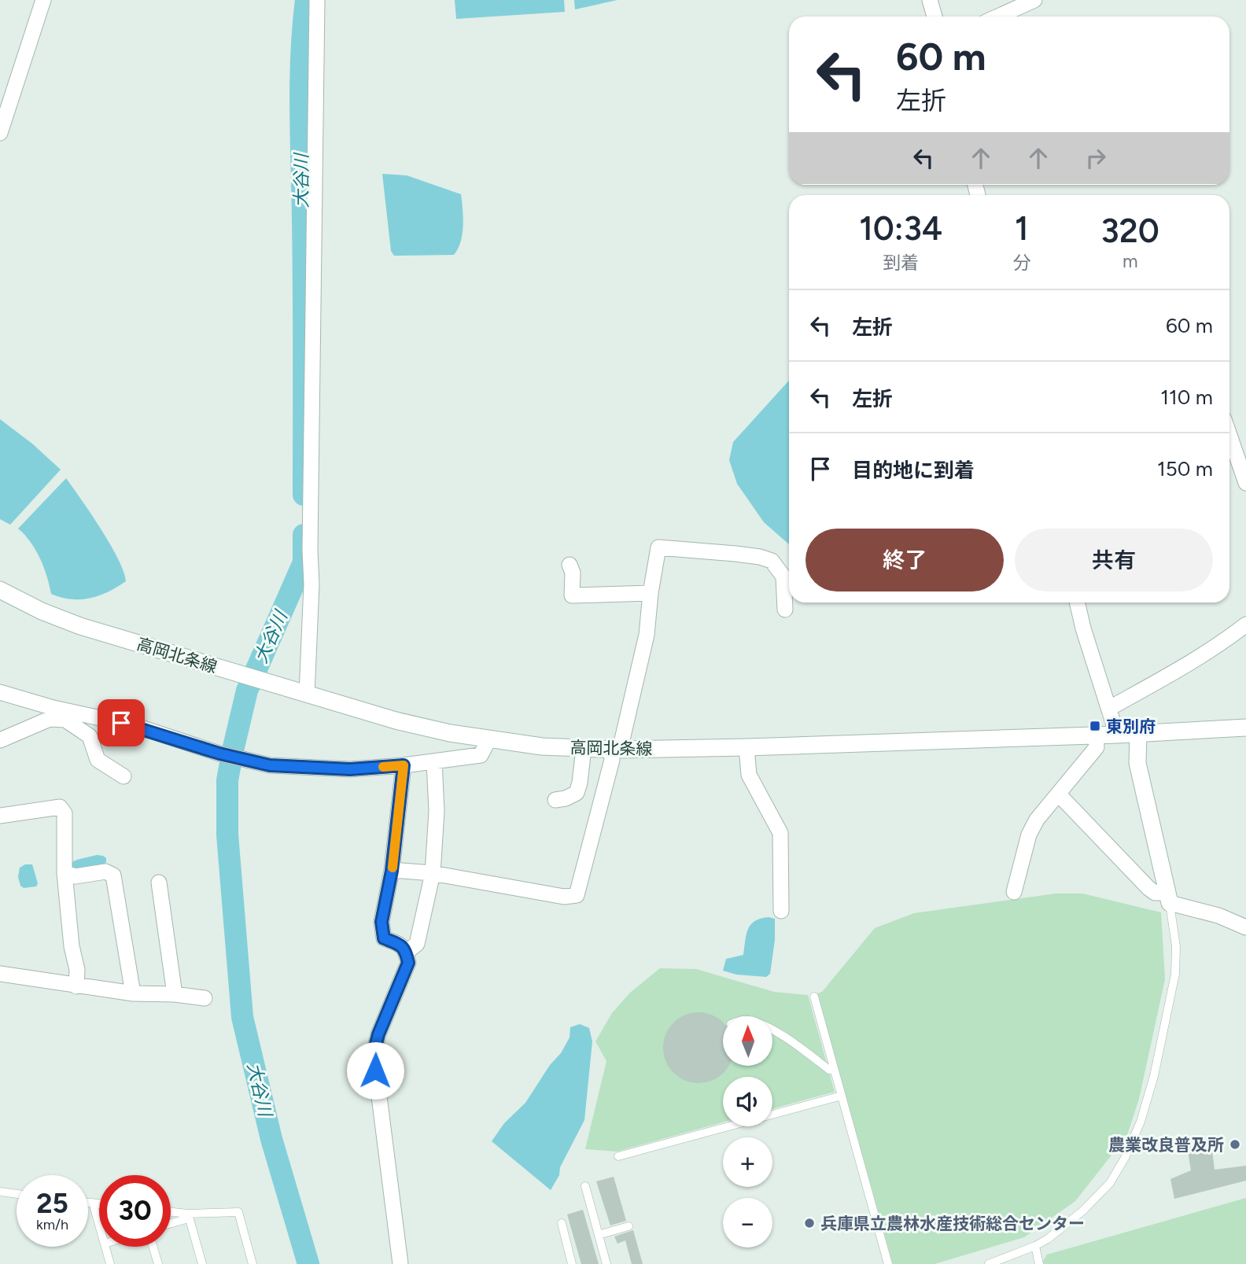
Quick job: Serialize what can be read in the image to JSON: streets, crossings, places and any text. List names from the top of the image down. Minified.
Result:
{"streets":{"main road":["高岡北条線"]},"water":["大谷川"],"places":{"transit":["東別府"],"other":["農業改良普及所","兵庫県立農林水産技術総合センター"]},"north":"top","page":{"turn":["60 m","左折"],"eta":["10:34","到着","1","分","320","m"],"list":[{"name":"左折","value":"60 m"},{"name":"左折","value":"110 m"},{"name":"目的地に到着","value":"150 m"}],"buttons":["終了","共有"],"map_buttons":["+","−"],"speed":"25 km/h","limit":"30"}}
